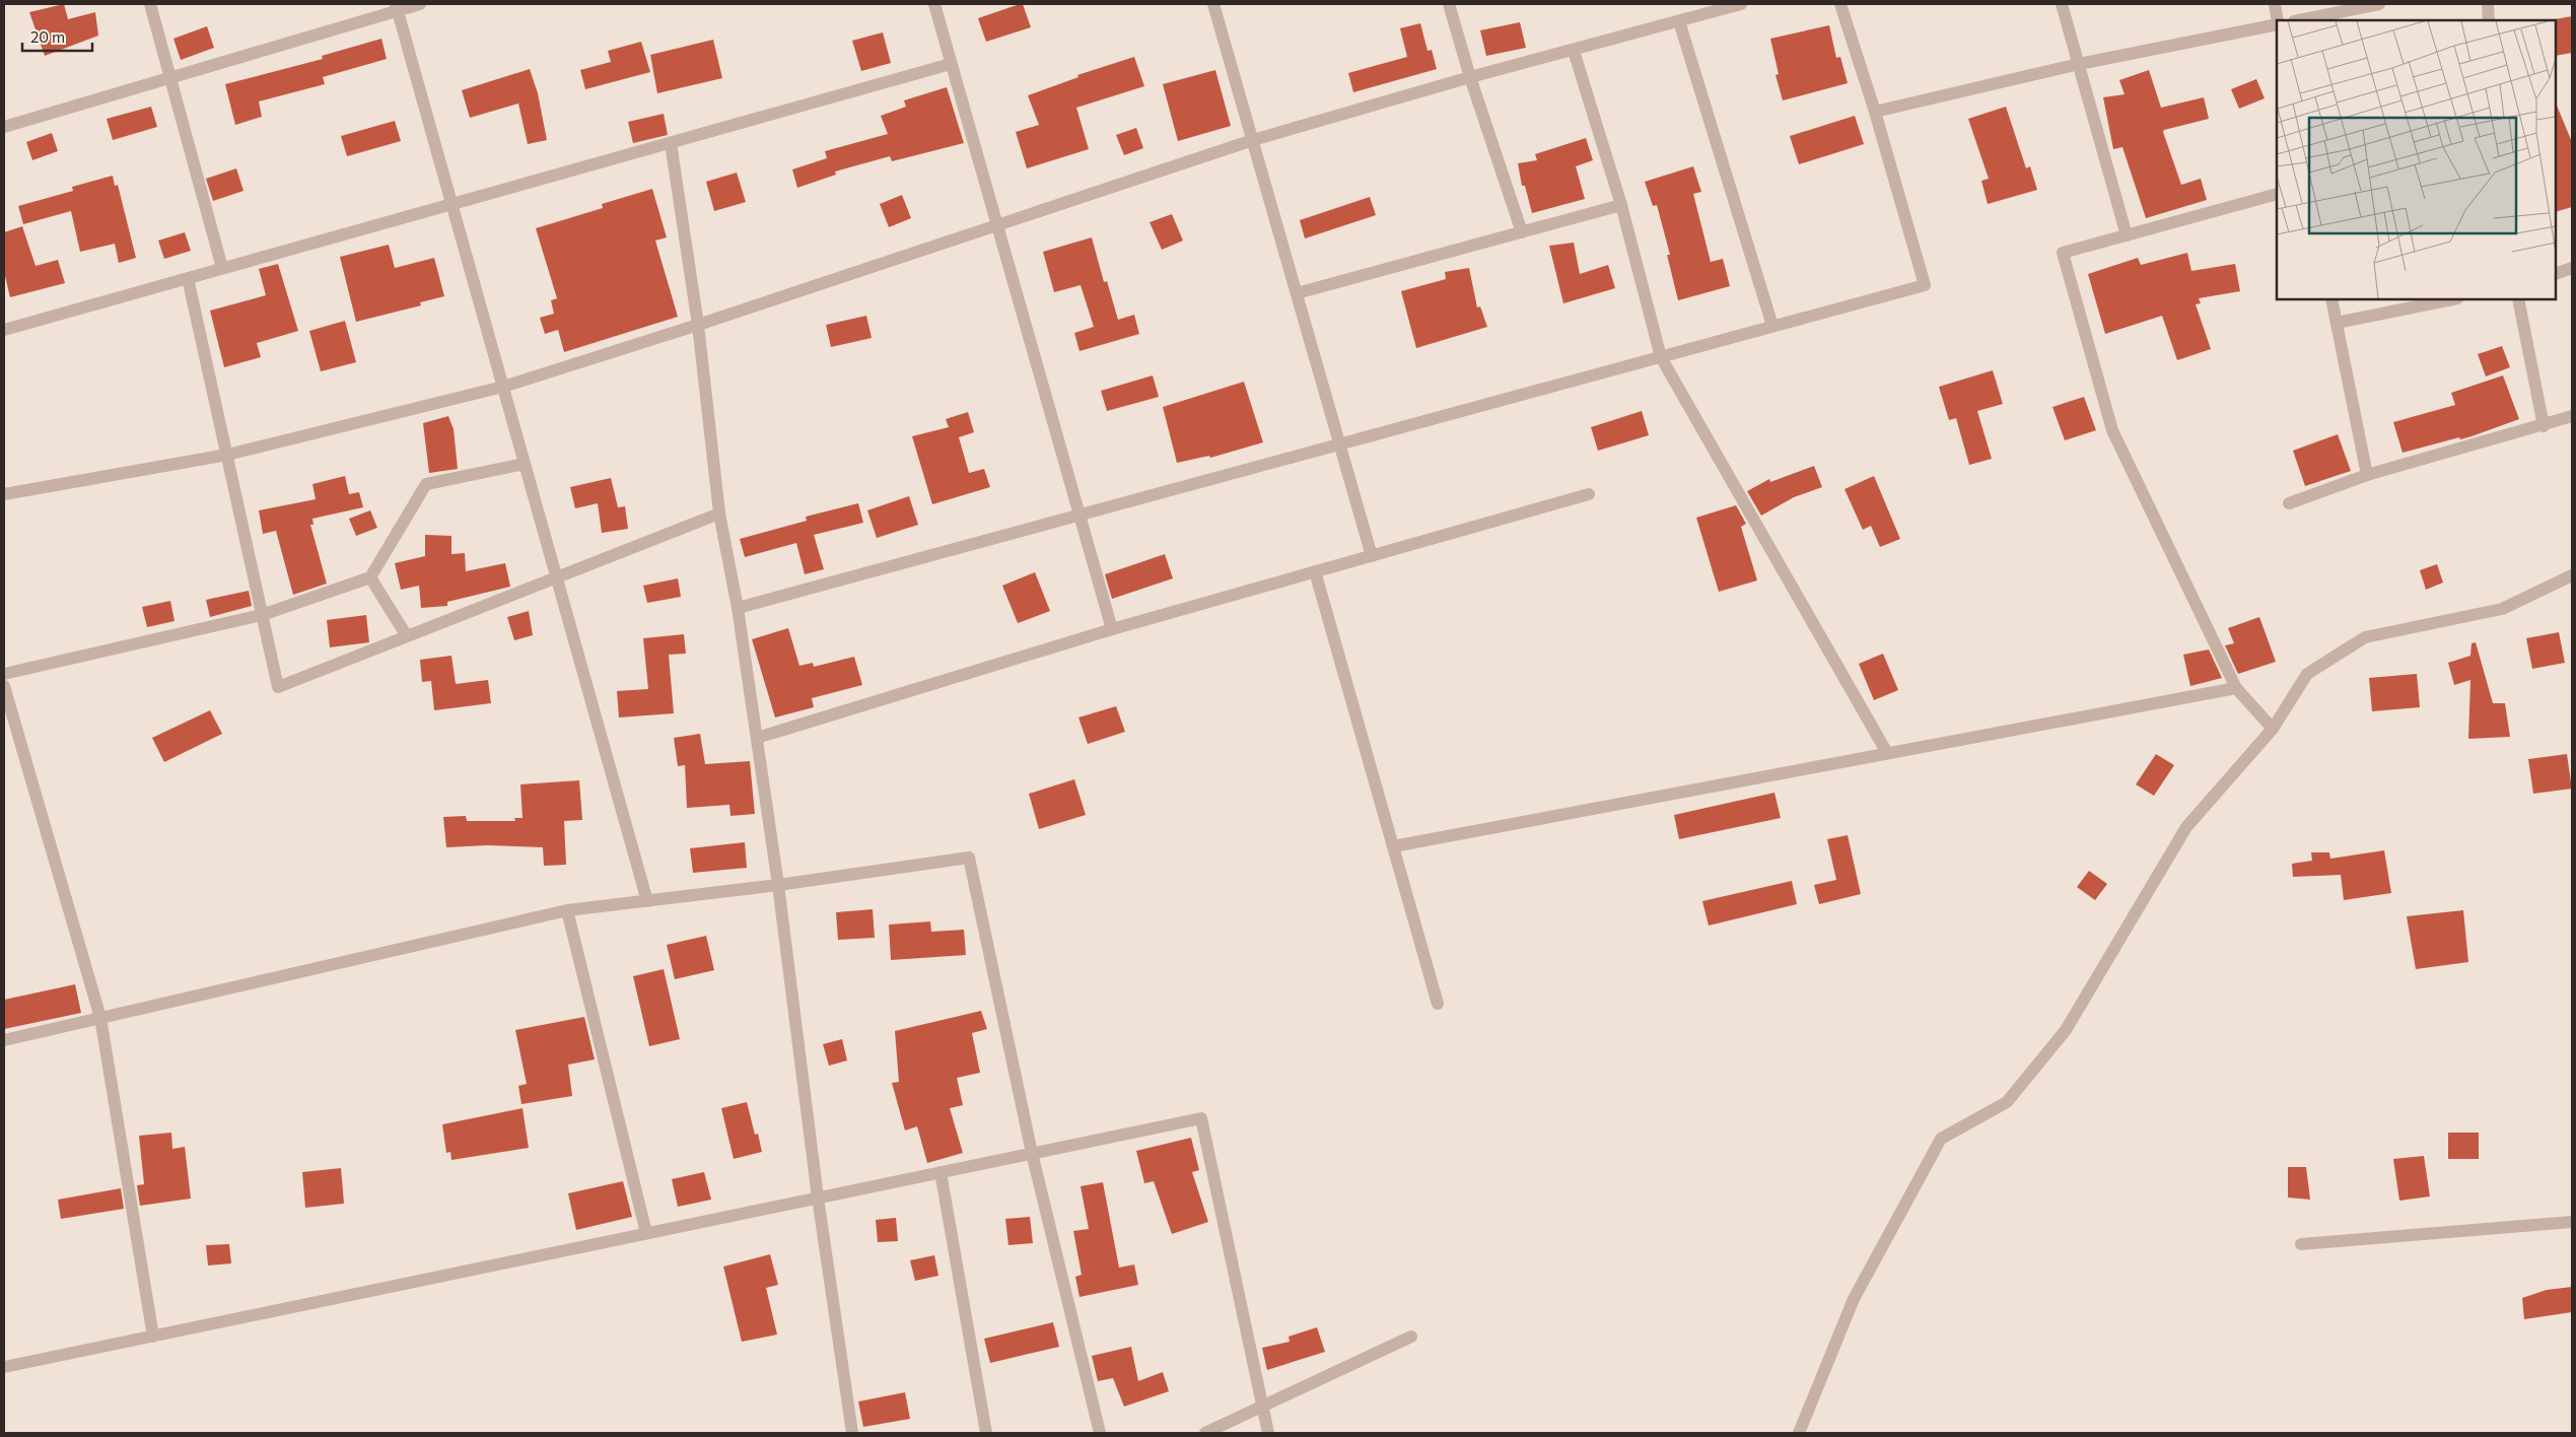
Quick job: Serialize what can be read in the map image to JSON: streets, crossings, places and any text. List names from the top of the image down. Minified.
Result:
{"scale_bar":"20 m"}
